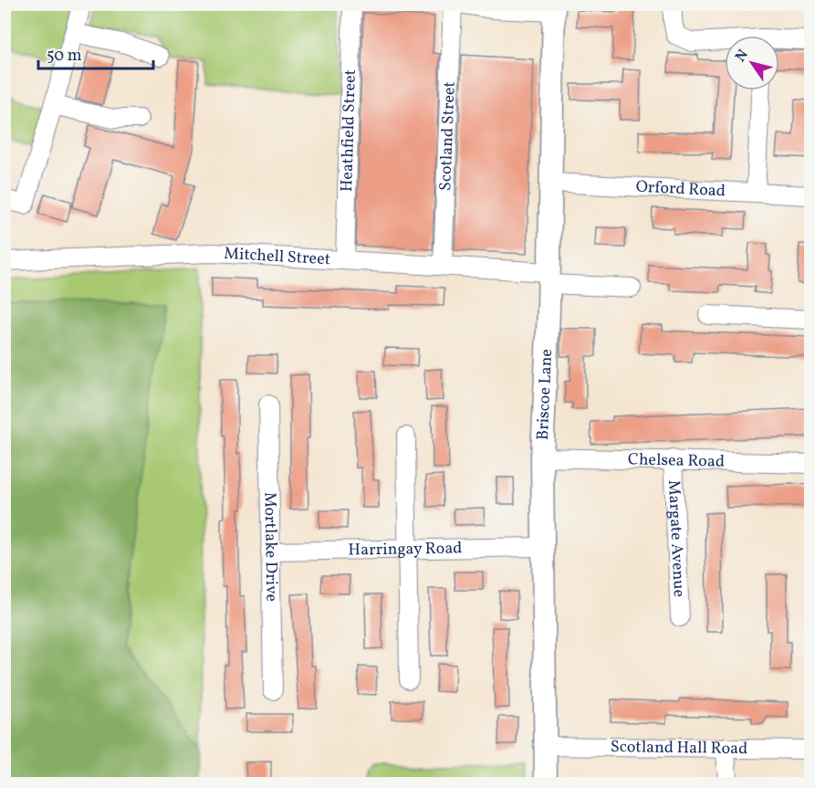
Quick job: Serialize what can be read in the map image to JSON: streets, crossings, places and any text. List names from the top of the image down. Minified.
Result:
{"streets":{"street":["Heathfield Street","Scotland Street","Orford Road","Mitchell Street","Briscoe Lane","Chelsea Road","Margate Avenue","Mortlake Drive","Harringay Road","Scotland Hall Road"]},"crossings":[["Heathfield Street","Mitchell Street"],["Scotland Street","Mitchell Street"],["Orford Road","Briscoe Lane"],["Mitchell Street","Briscoe Lane"],["Briscoe Lane","Chelsea Road"],["Briscoe Lane","Harringay Road"],["Briscoe Lane","Scotland Hall Road"],["Chelsea Road","Margate Avenue"],["Mortlake Drive","Harringay Road"]],"scale_bar":"50 m","north":"top left"}
